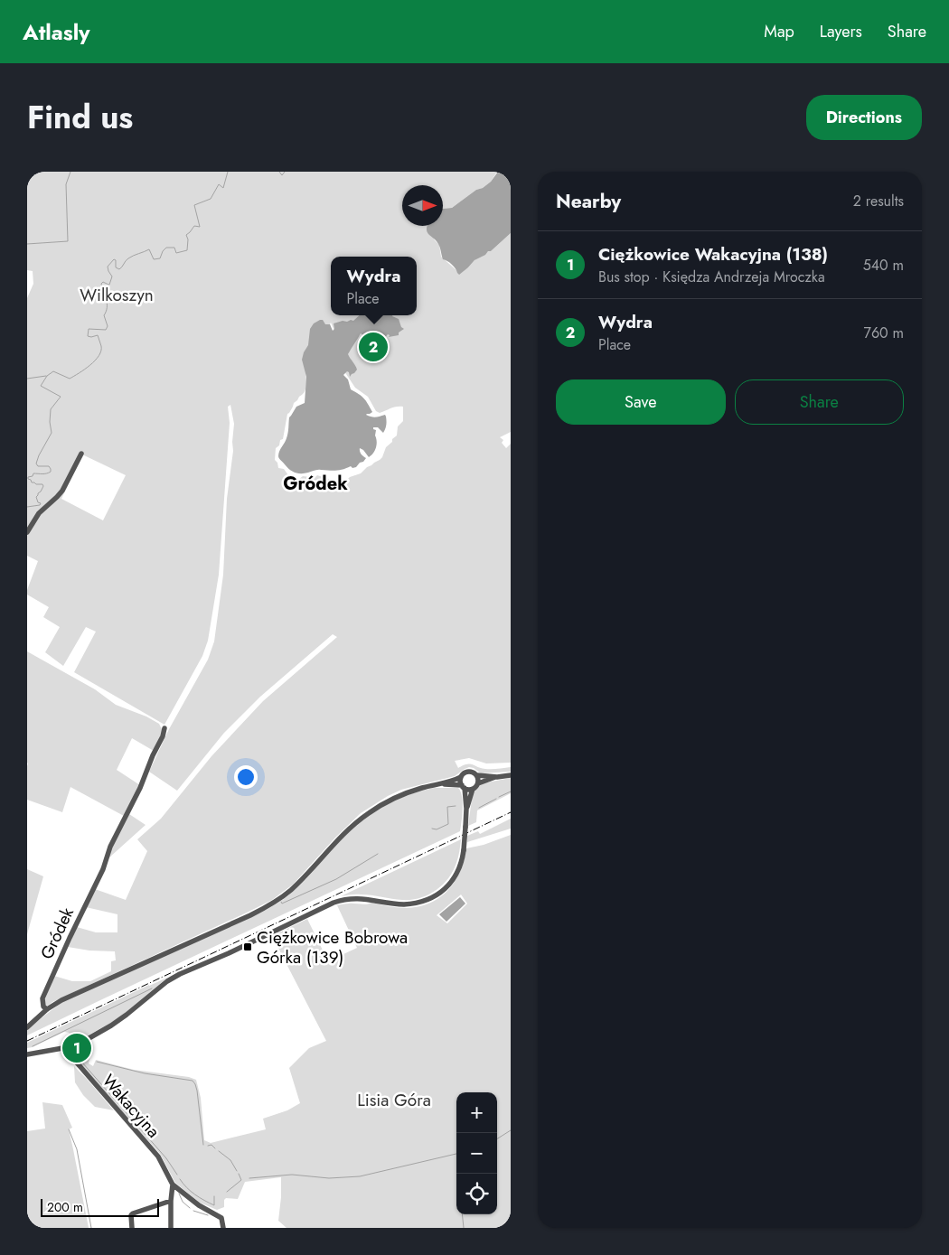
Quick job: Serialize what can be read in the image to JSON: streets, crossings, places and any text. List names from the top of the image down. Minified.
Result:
{"streets":{"street":["Gródek","Wakacyjna"]},"districts":["Gródek"],"parks":["Wilkoszyn","Lisia Góra"],"places":{"transit":["Ciężkowice Bobrowa Górka (139)"]},"scale_bar":"200 m","north":"right","page":{"header":"Atlasly","nav":["Map","Layers","Share"],"title":"Find us","buttons":["Directions",["Save","Share"]],"heading":["Nearby","2 results"],"list":[{"mark":"1","name":"Ciężkowice Wakacyjna (138)","note":"Bus stop · Księdza Andrzeja Mroczka","value":"540 m"},{"mark":"2","name":"Wydra","note":"Place","value":"760 m"}],"popup":["Wydra","Place"],"pins":["2","1"],"map_buttons":["+","−"],"scale":"200 m"}}
